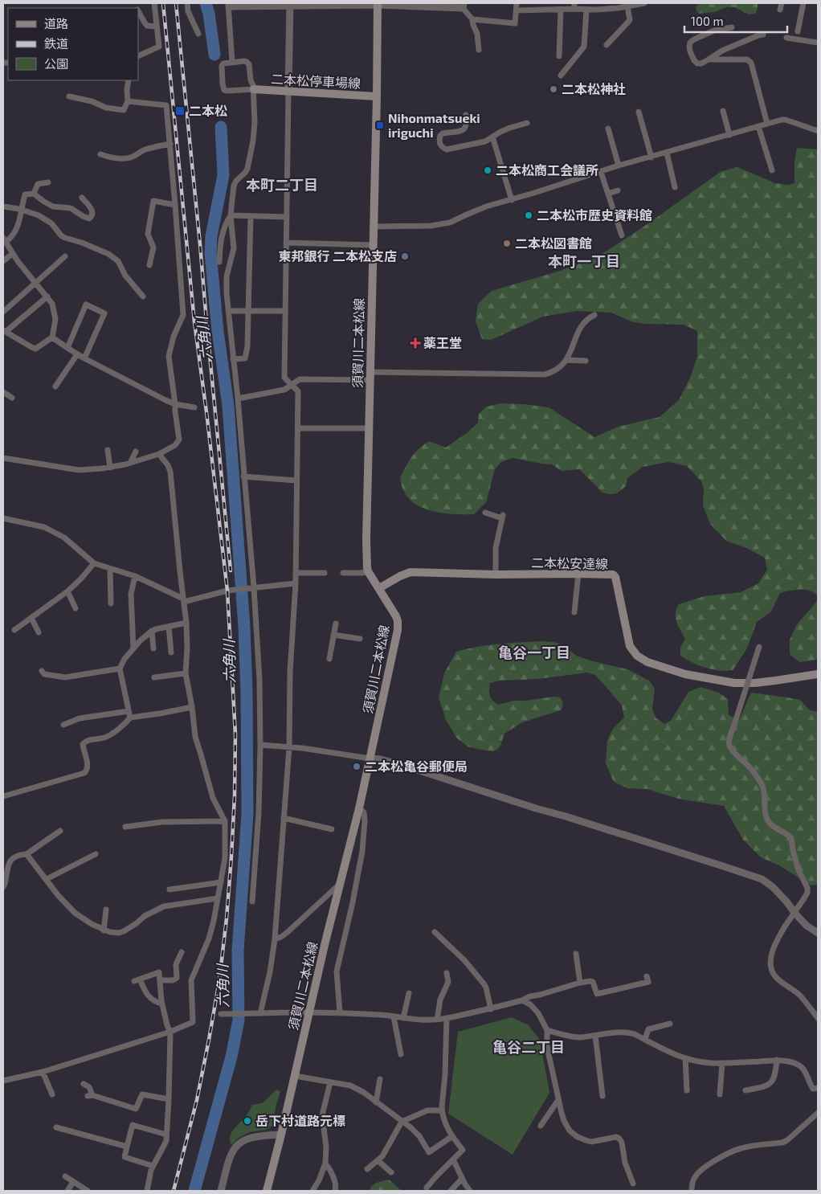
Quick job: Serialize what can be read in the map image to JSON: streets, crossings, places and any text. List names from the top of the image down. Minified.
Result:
{"streets":{"main road":["二本松停車場線","須賀川二本松線","二本松安達線"]},"crossings":[["二本松停車場線","須賀川二本松線"],["須賀川二本松線","二本松安達線"]],"districts":["本町二丁目","本町一丁目","亀谷一丁目","亀谷二丁目"],"water":["六角川"],"places":{"other":["二本松神社","二本松商工会議所","二本松市歴史資料館","二本松図書館","東邦銀行 二本松支店","二本松亀谷郵便局","岳下村道路元標"],"transit":["二本松","Nihonmatsueki iriguchi"],"health":["薬王堂"]},"legend":["道路","鉄道","公園"],"scale_bar":"100 m"}
